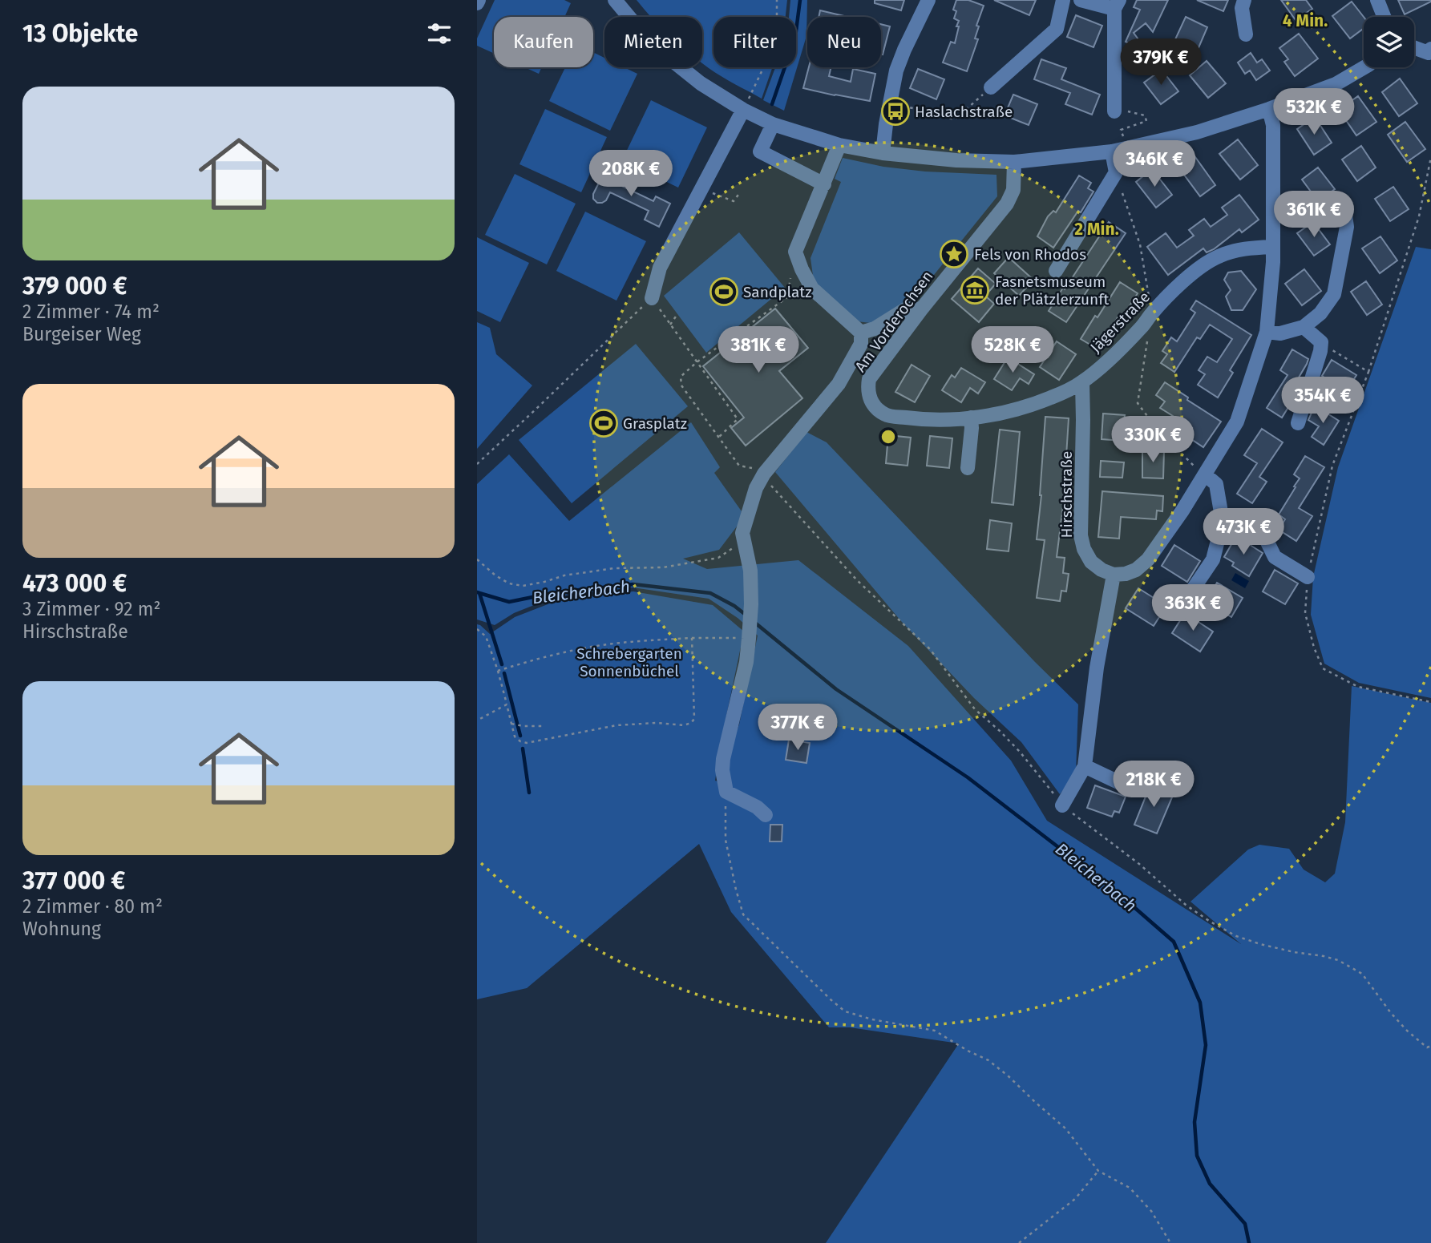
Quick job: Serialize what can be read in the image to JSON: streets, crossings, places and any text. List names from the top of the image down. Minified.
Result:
{"streets":{"street":["Am Vorderochsen","Jägerstraße","Hirschstraße"]},"crossings":[["Am Vorderochsen","Jägerstraße"],["Jägerstraße","Hirschstraße"]],"water":["Bleicherbach"],"parks":["Schrebergarten Sonnenbüchel"],"places":{"bus stop":["Haslachstraße"],"place":["Fels von Rhodos"],"museum":["Fasnetsmuseum der Plätzlerzunft"],"sports":["Sandplatz","Grasplatz"]},"page":{"heading":"13 Objekte","chip":["Kaufen","Mieten","Filter","Neu"],"price":["379K €","532K €","346K €","208K €","361K €","381K €","528K €","354K €","330K €","473K €","363K €","377K €","218K €"],"list":[{"name":"379 000 €","note":"2 Zimmer · 74 m² · Burgeiser Weg"},{"name":"473 000 €","note":"3 Zimmer · 92 m² · Hirschstraße"},{"name":"377 000 €","note":"2 Zimmer · 80 m² · Wohnung"}]},"rings":["4 Min.","2 Min."]}
